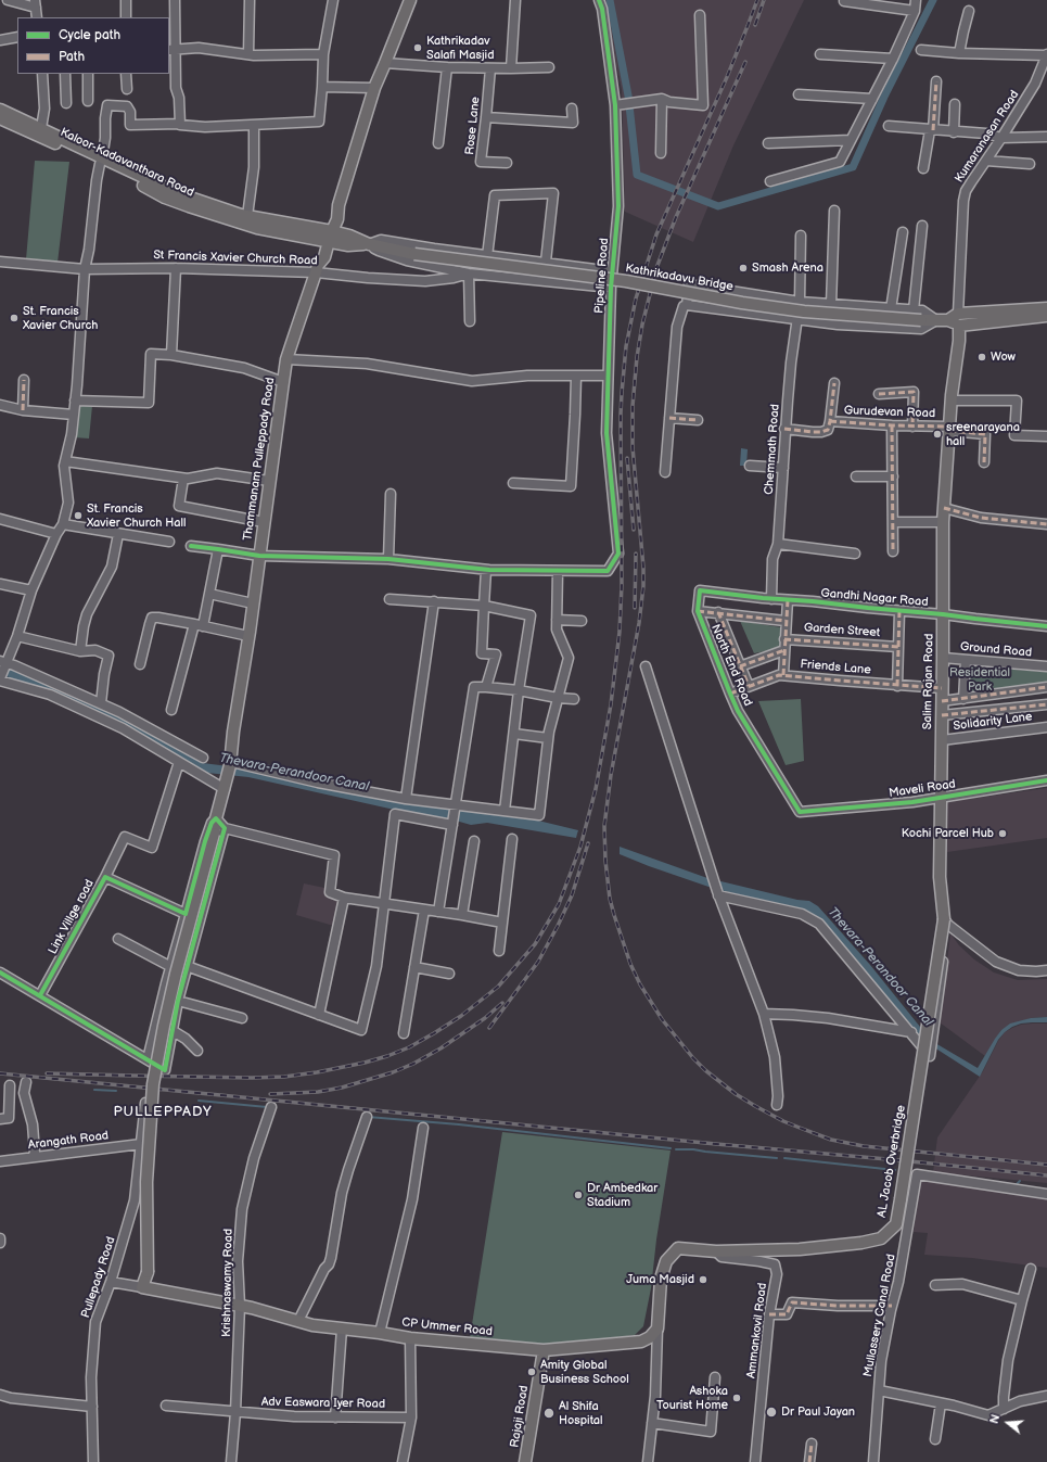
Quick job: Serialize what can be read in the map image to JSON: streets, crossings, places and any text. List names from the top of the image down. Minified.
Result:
{"streets":{"main road":["Kaloor-Kadavanthara Road","Kathrikadavu Bridge","Thammanam Pulleppady Road","Salim Rajan Road","AL Jacob Overbridge","CP Ummer Road","Rajaji Road"],"street":["Rose Lane","Kumaranasan Road","St Francis Xavier Church Road","Pipeline Road","Gurudevan Road","Chemmath Road","Gandhi Nagar Road","Garden Street","Ground Road","North End Road","Friends Lane","Solidarity Lane","Maveli Road","Link Villge road","Arangath Road","Pullepady Road","Krishnaswamy Road","Mullassery Canal Road","Ammankovil Road","Adv Easwara Iyer Road"]},"crossings":[["Kaloor-Kadavanthara Road","Kathrikadavu Bridge"],["Kaloor-Kadavanthara Road","Thammanam Pulleppady Road"],["St Francis Xavier Church Road","Thammanam Pulleppady Road"],["Gurudevan Road","Chemmath Road"],["Gurudevan Road","Salim Rajan Road"],["Chemmath Road","Gandhi Nagar Road"],["Gandhi Nagar Road","North End Road"],["Gandhi Nagar Road","Salim Rajan Road"],["Ground Road","Salim Rajan Road"],["North End Road","Friends Lane"],["North End Road","Maveli Road"],["Friends Lane","Salim Rajan Road"],["Salim Rajan Road","Solidarity Lane"],["Salim Rajan Road","Maveli Road"],["Salim Rajan Road","AL Jacob Overbridge"],["Arangath Road","Pullepady Road"],["AL Jacob Overbridge","Ammankovil Road"],["Pullepady Road","CP Ummer Road"],["Krishnaswamy Road","CP Ummer Road"],["Krishnaswamy Road","Adv Easwara Iyer Road"],["CP Ummer Road","Rajaji Road"]],"districts":["PULLEPPADY"],"water":["Thevara-Perandoor Canal"],"parks":["Residential Park"],"places":["Kathrikadav Salafi Masjid","Smash Arena","St. Francis Xavier Church","Wow","sreenarayana hall","St. Francis Xavier Church Hall","Kochi Parcel Hub","Dr Ambedkar Stadium","Juma Masjid","Amity Global Business School","Ashoka Tourist Home","Dr Paul Jayan","Al Shifa Hospital"],"legend":["Cycle path","Path"],"north":"left"}
